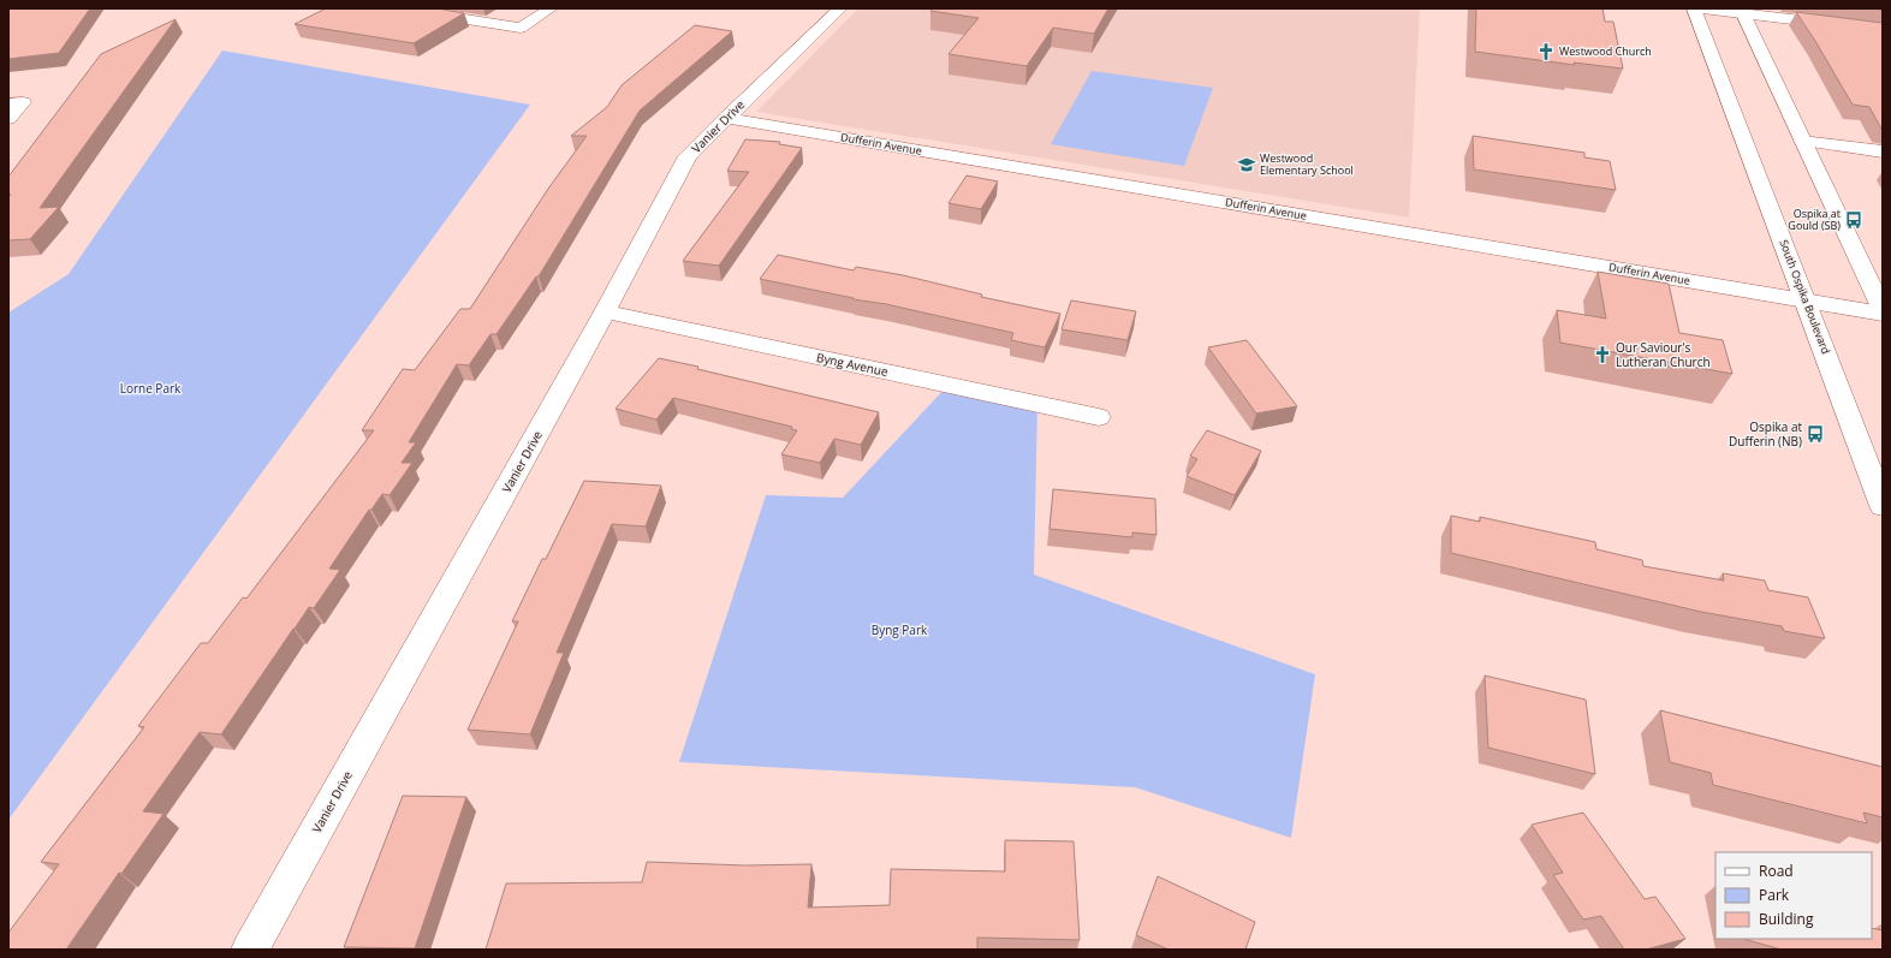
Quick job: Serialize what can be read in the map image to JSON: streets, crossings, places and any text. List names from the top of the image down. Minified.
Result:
{"streets":{"street":["Vanier Drive","Dufferin Avenue","South Ospika Boulevard","Byng Avenue"]},"crossings":[["Vanier Drive","Dufferin Avenue"],["Vanier Drive","Byng Avenue"],["Dufferin Avenue","South Ospika Boulevard"]],"parks":["Lorne Park","Byng Park"],"places":{"church":["Westwood Church","Our Saviour's Lutheran Church"],"school or university":["Westwood Elementary School"],"bus stop":["Ospika at Gould (SB)","Ospika at Dufferin (NB)"]},"legend":["Road","Park","Building"]}
